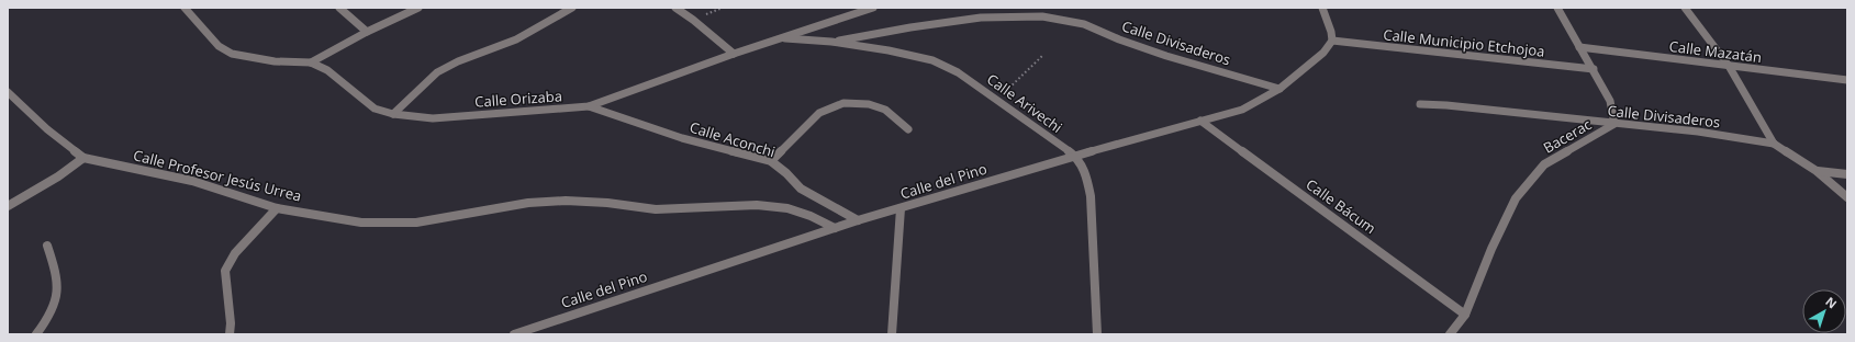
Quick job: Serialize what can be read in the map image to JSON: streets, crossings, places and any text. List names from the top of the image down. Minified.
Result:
{"streets":{"street":["Calle Divisaderos","Calle Municipio Etchojoa","Calle Mazatán","Calle Orizaba","Calle Arivechi","Bacerac","Calle Aconchi","Calle Profesor Jesús Urrea","Calle del Pino","Calle Bácum"]},"crossings":[["Calle Divisaderos","Calle Arivechi"],["Calle Divisaderos","Bacerac"],["Calle Divisaderos","Calle del Pino"],["Calle Municipio Etchojoa","Bacerac"],["Calle Municipio Etchojoa","Calle del Pino"],["Calle Mazatán","Bacerac"],["Calle Orizaba","Calle Arivechi"],["Calle Orizaba","Calle Aconchi"],["Calle Arivechi","Calle del Pino"],["Bacerac","Calle Bácum"],["Calle Aconchi","Calle del Pino"],["Calle Profesor Jesús Urrea","Calle del Pino"],["Calle del Pino","Calle Bácum"]],"north":"top right"}
